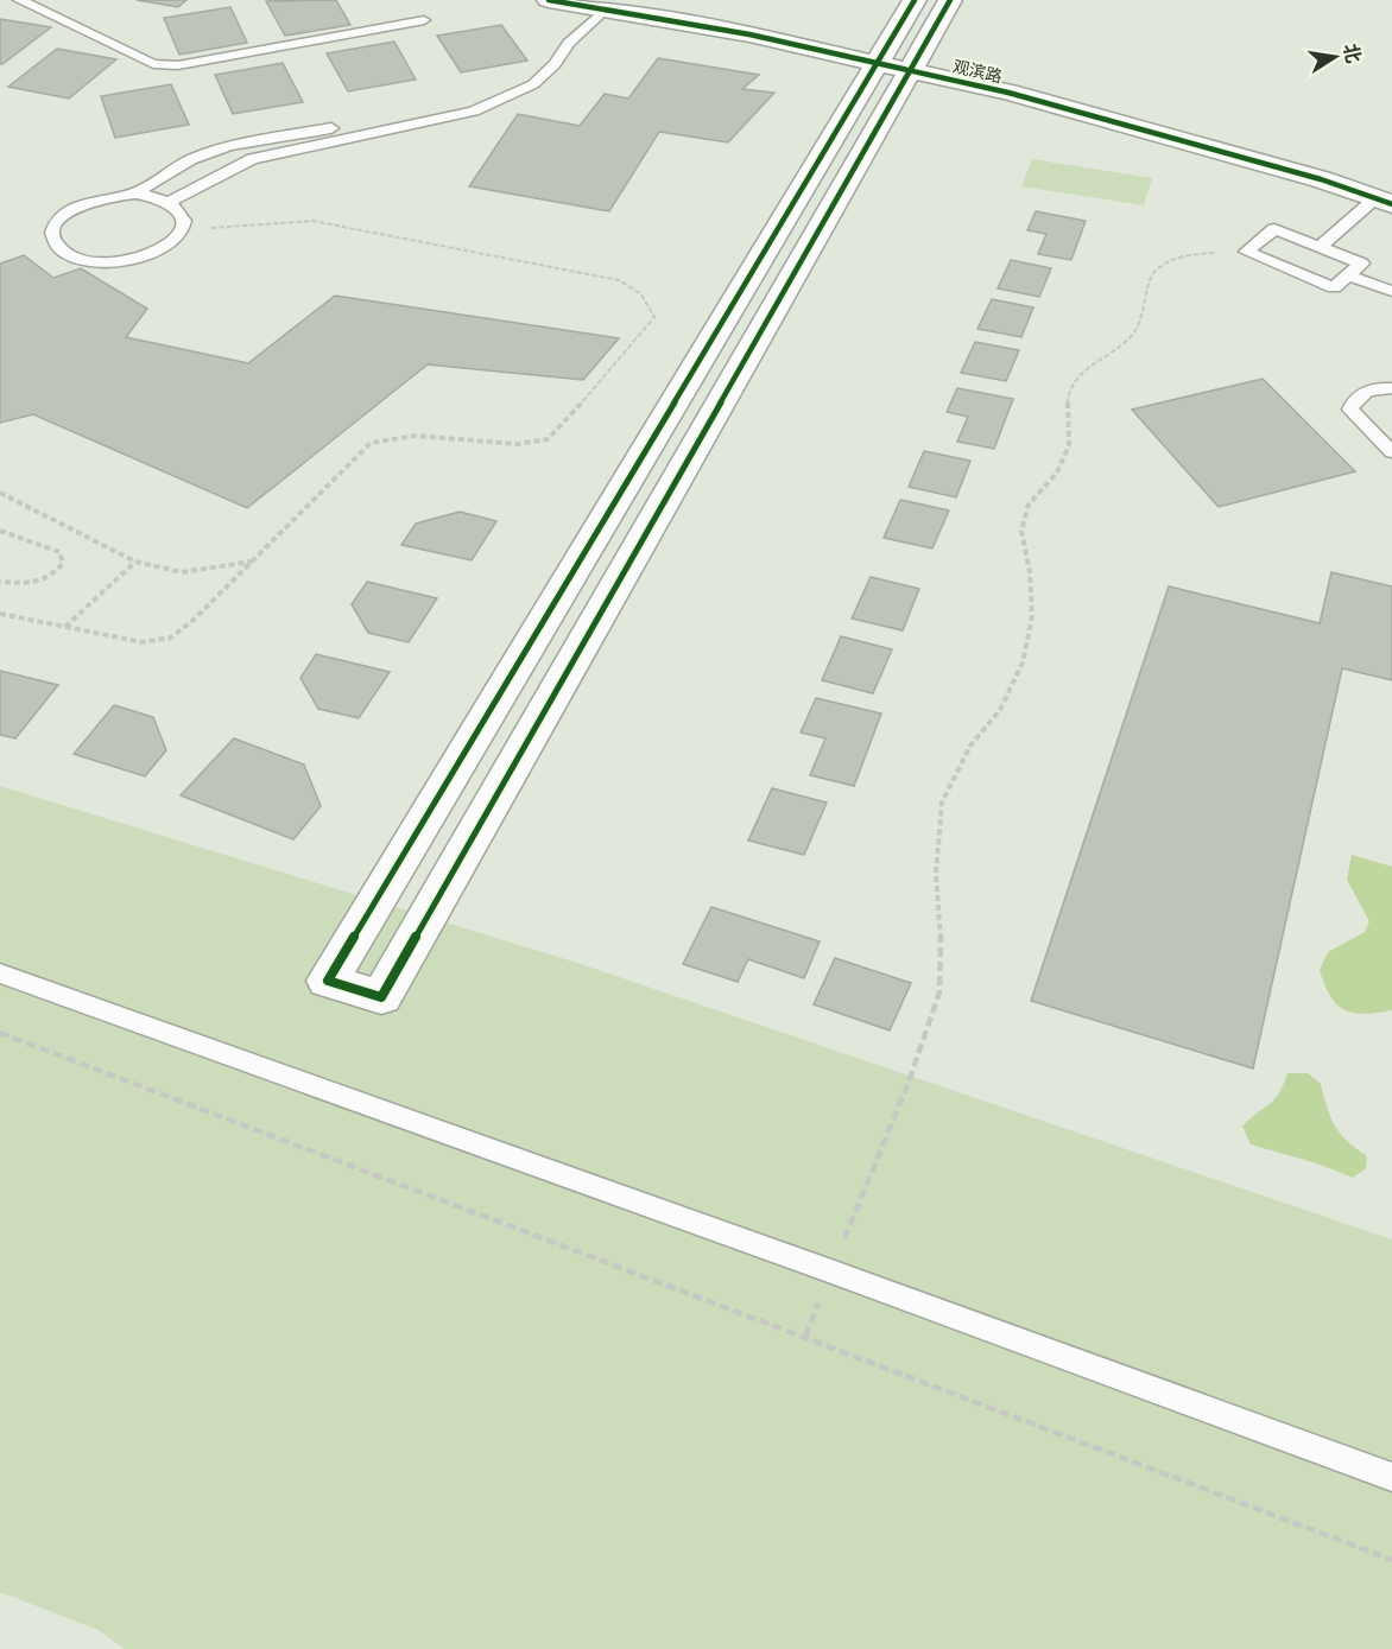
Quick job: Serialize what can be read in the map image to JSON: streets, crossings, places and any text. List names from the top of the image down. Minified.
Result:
{"streets":{"street":["观滨路"]},"north":"right"}
